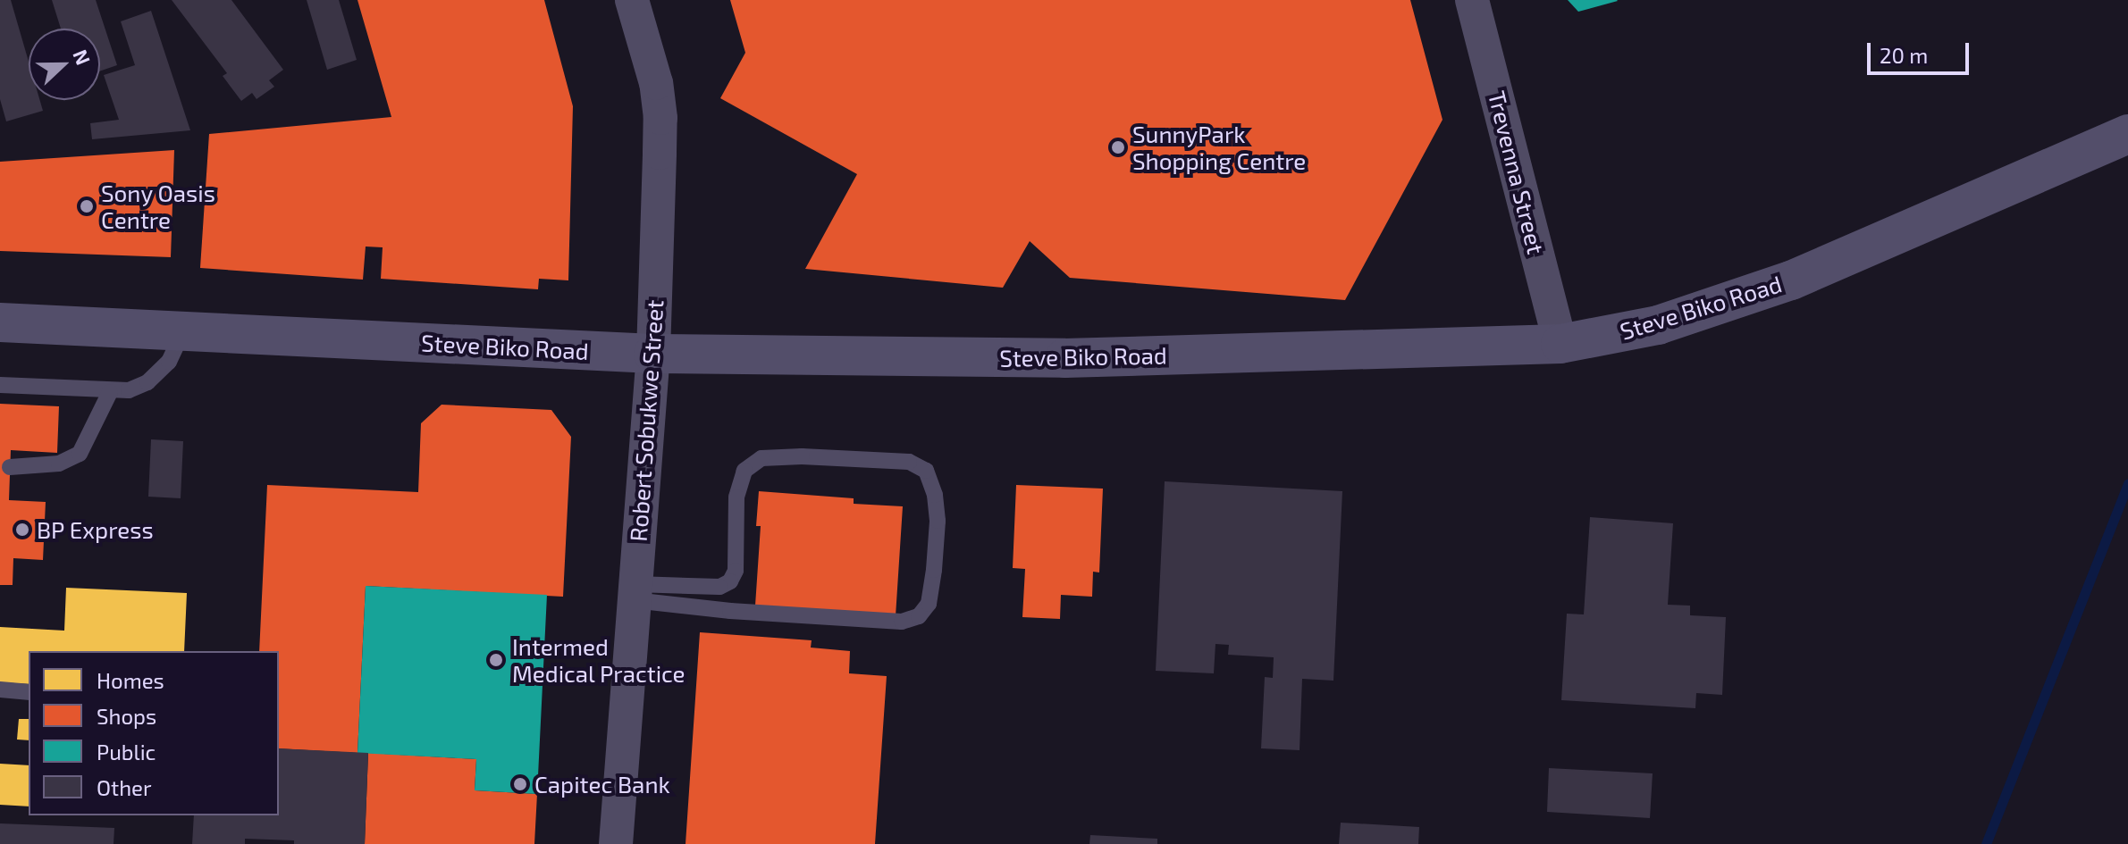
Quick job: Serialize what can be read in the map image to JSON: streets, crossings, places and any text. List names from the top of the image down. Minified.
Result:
{"streets":{"main road":["Steve Biko Road"],"street":["Trevenna Street","Robert Sobukwe Street"]},"crossings":[["Trevenna Street","Steve Biko Road"],["Steve Biko Road","Robert Sobukwe Street"]],"places":["SunnyPark Shopping Centre","Sony Oasis Centre","BP Express","Intermed Medical Practice","Capitec Bank"],"legend":["Homes","Shops","Public","Other"],"scale_bar":"20 m","north":"right"}
